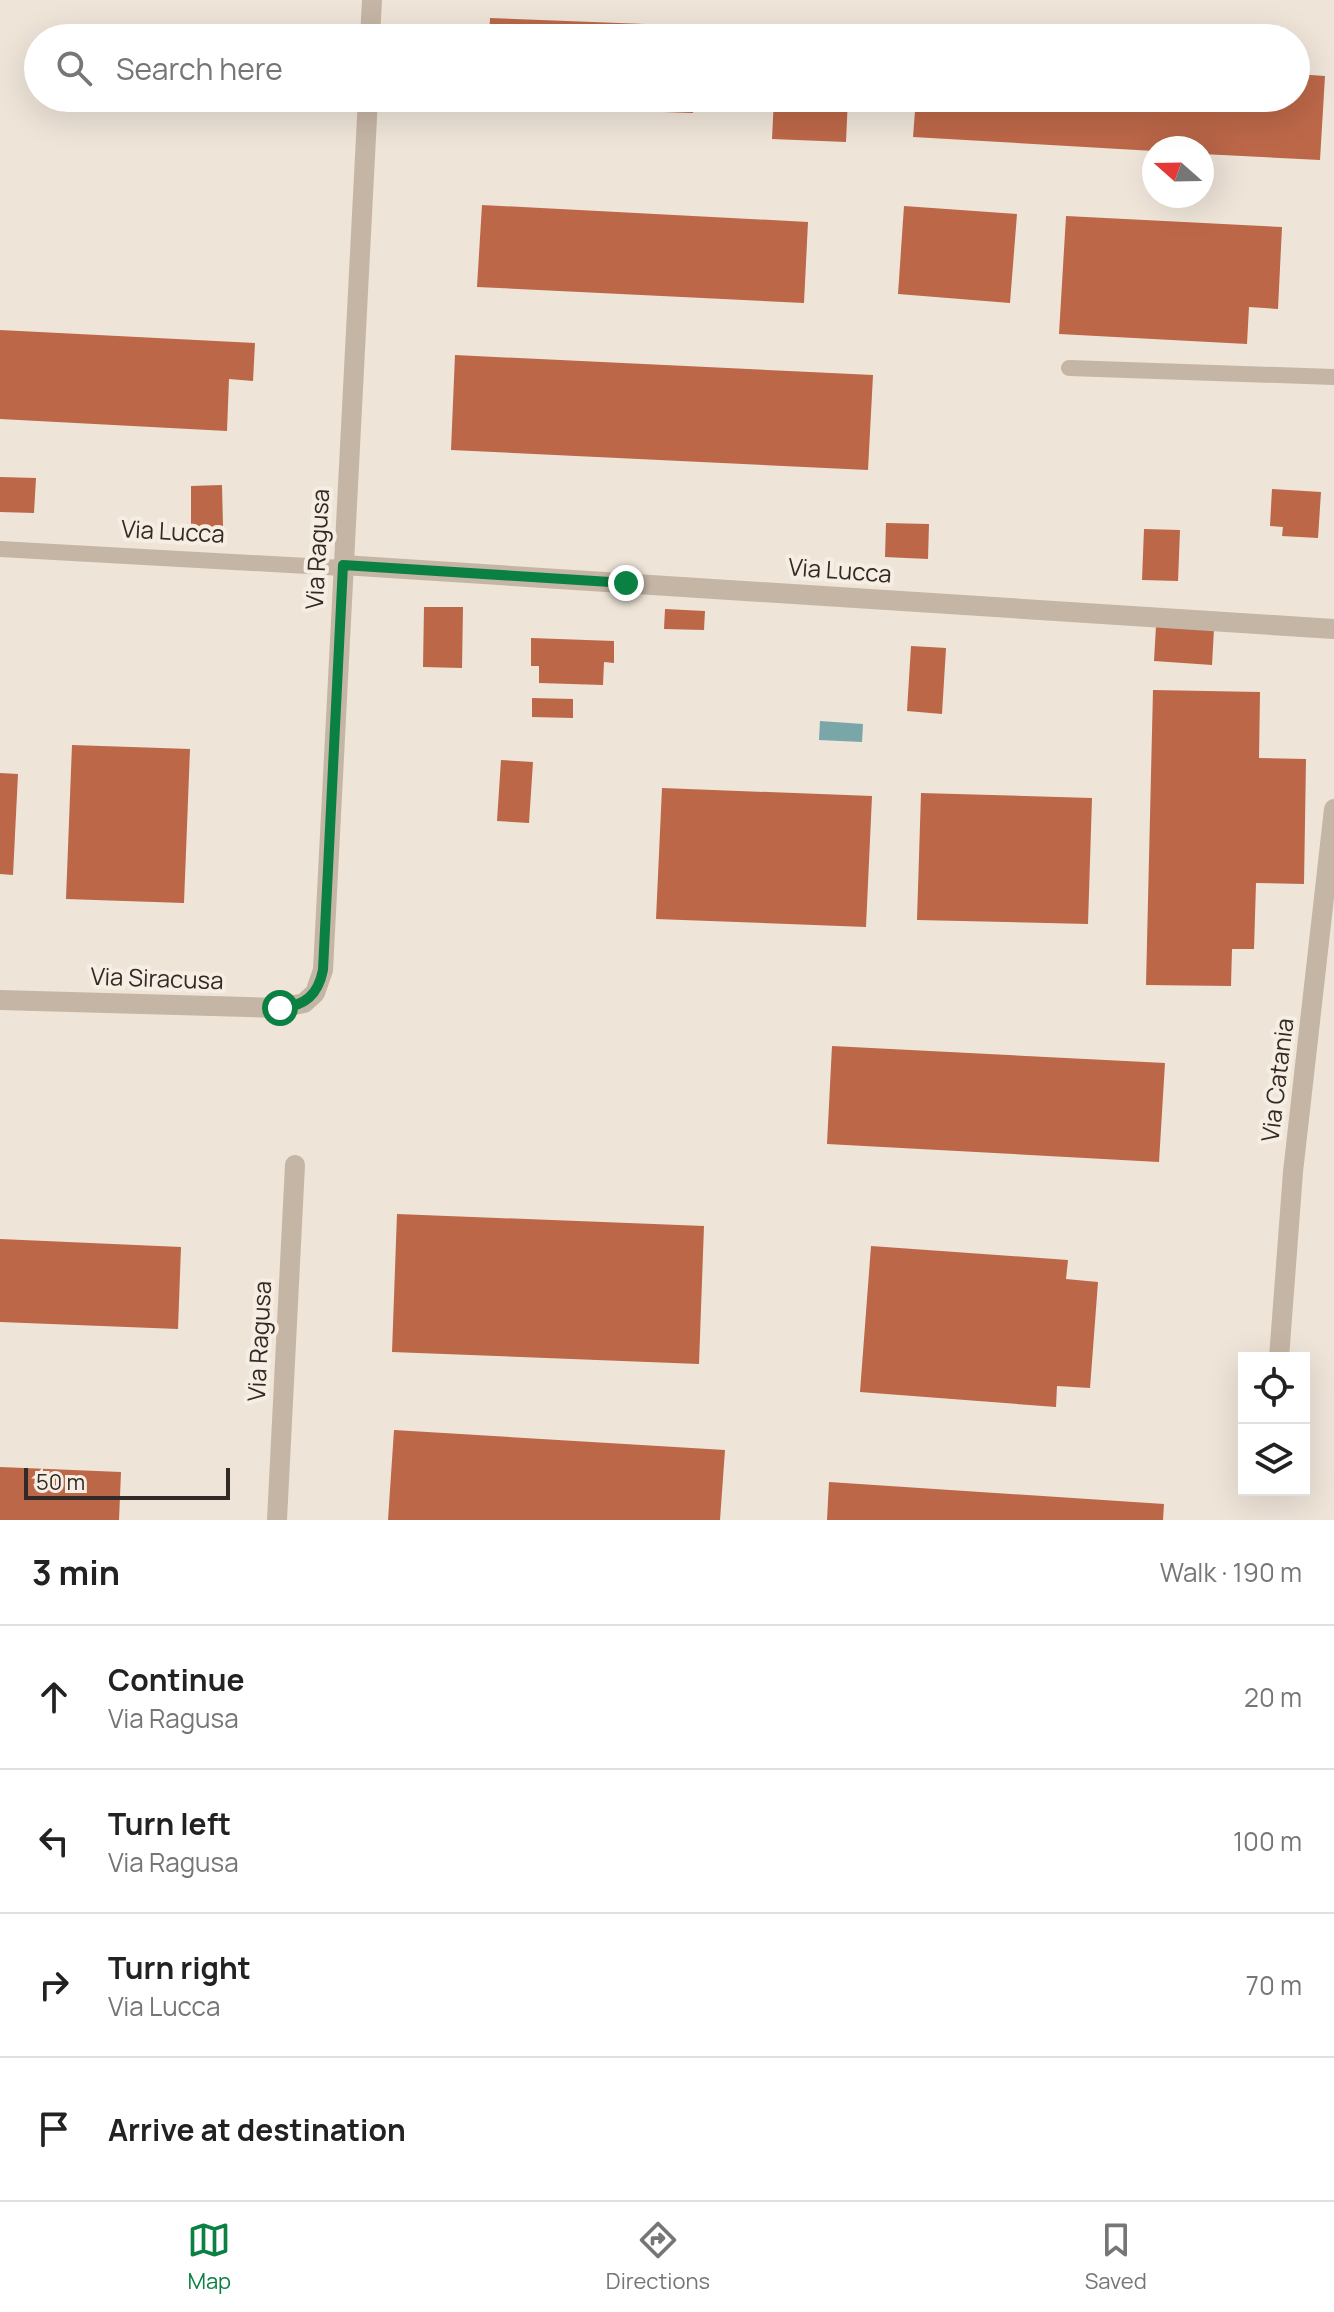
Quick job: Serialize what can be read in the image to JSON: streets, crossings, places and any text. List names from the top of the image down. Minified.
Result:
{"streets":{"street":["Via Lucca","Via Ragusa","Via Siracusa","Via Catania"]},"crossings":[["Via Lucca","Via Ragusa"],["Via Ragusa","Via Siracusa"]],"scale_bar":"50 m","north":"left","page":{"search":"Search here","scale":"50 m","heading":["3 min","Walk · 190 m"],"list":[["Continue","Via Ragusa","20 m"],["Turn left","Via Ragusa","100 m"],["Turn right","Via Lucca","70 m"],"Arrive at destination"],"nav":["Map","Directions","Saved"]}}
